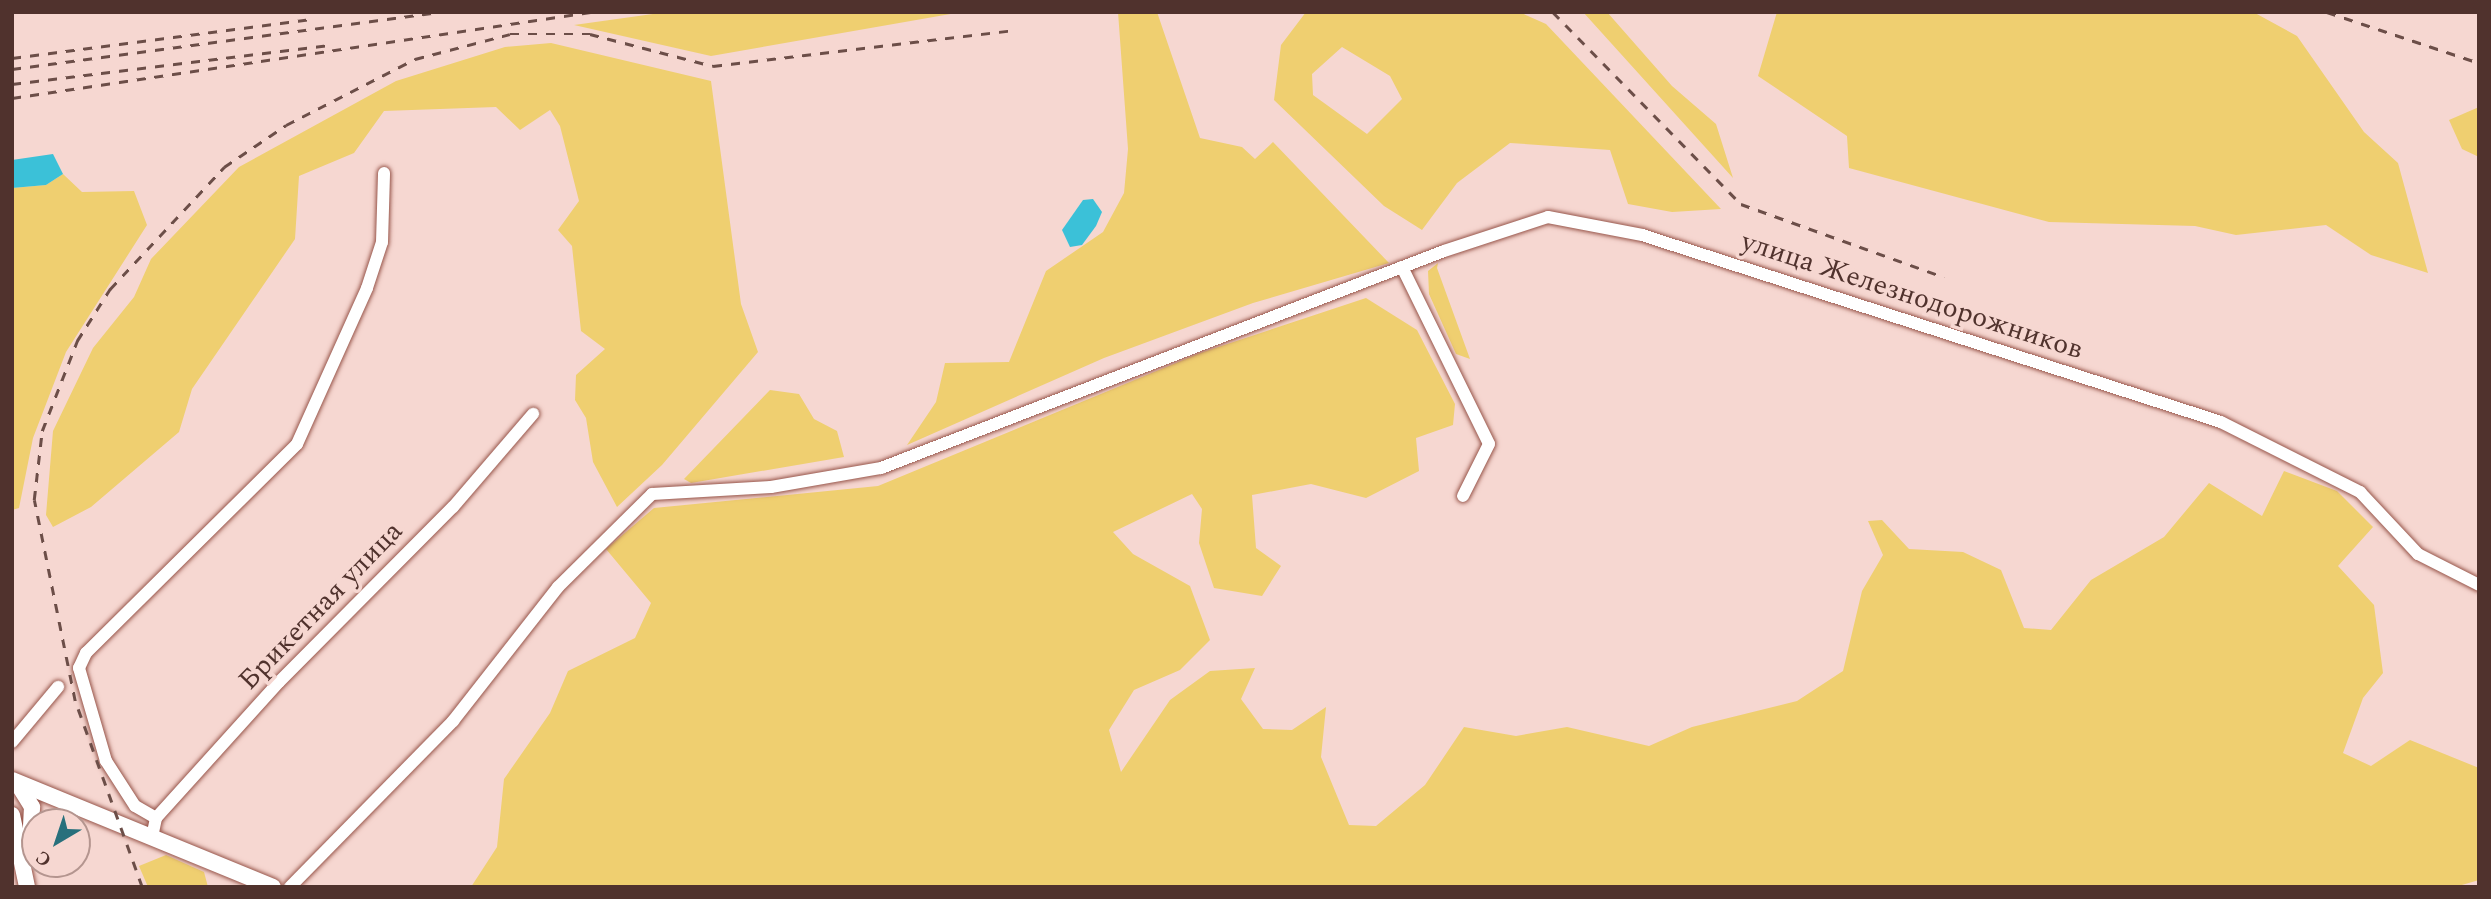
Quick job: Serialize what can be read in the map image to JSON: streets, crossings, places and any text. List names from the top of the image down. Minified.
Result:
{"streets":{"street":["улица Железнодорожников","Брикетная улица"]},"north":"bottom left"}
